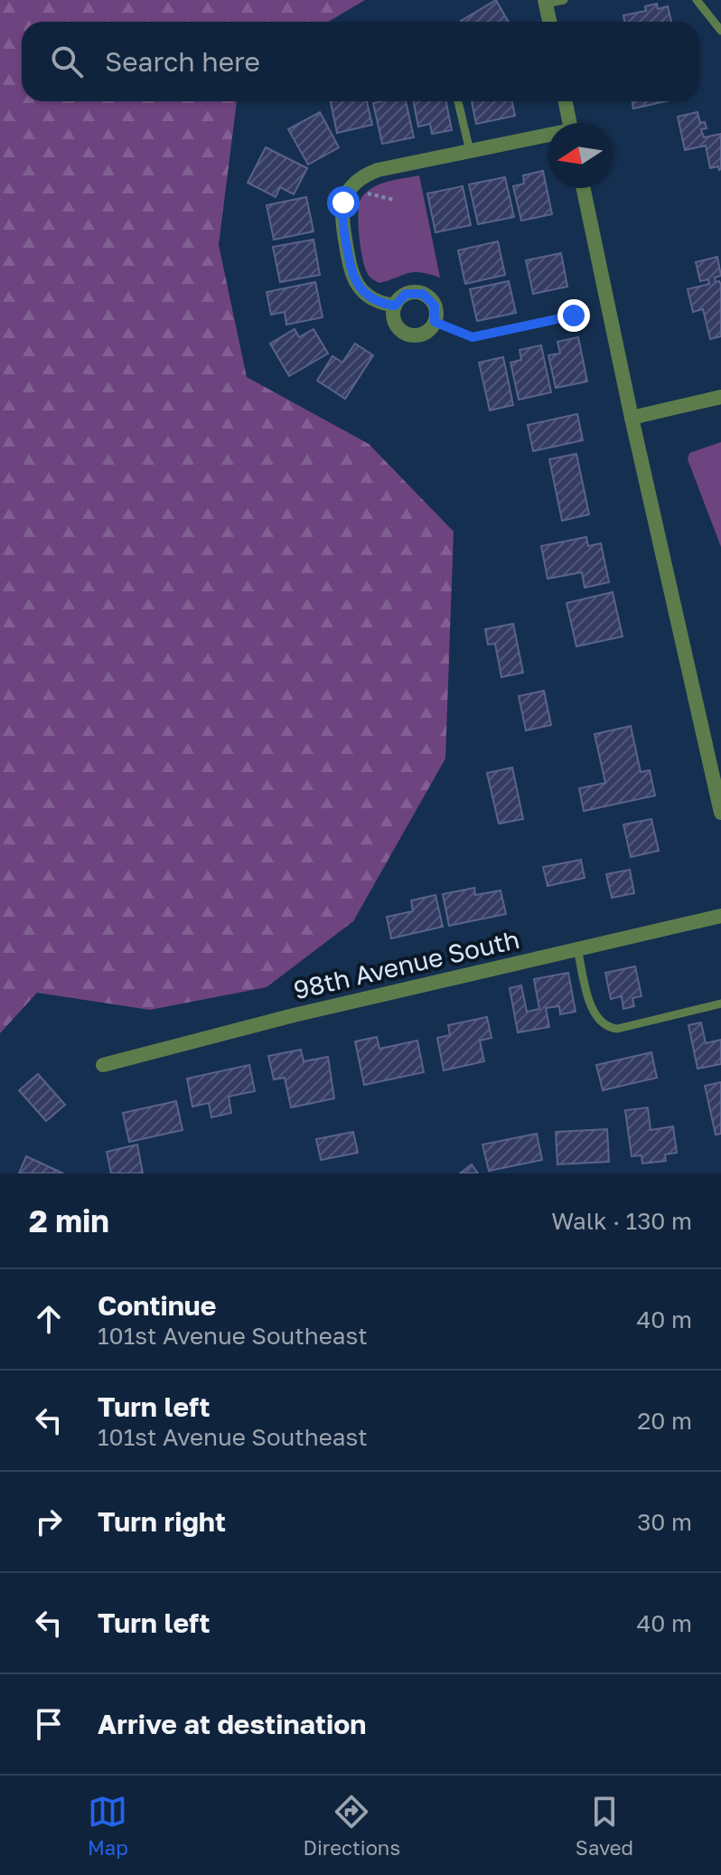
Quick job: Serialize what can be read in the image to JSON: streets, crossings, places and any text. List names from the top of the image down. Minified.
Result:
{"streets":{"street":["98th Avenue South"]},"north":"left","page":{"search":"Search here","heading":["2 min","Walk · 130 m"],"list":[["Continue","101st Avenue Southeast","40 m"],["Turn left","101st Avenue Southeast","20 m"],["Turn right","30 m"],["Turn left","40 m"],"Arrive at destination"],"nav":["Map","Directions","Saved"]}}
